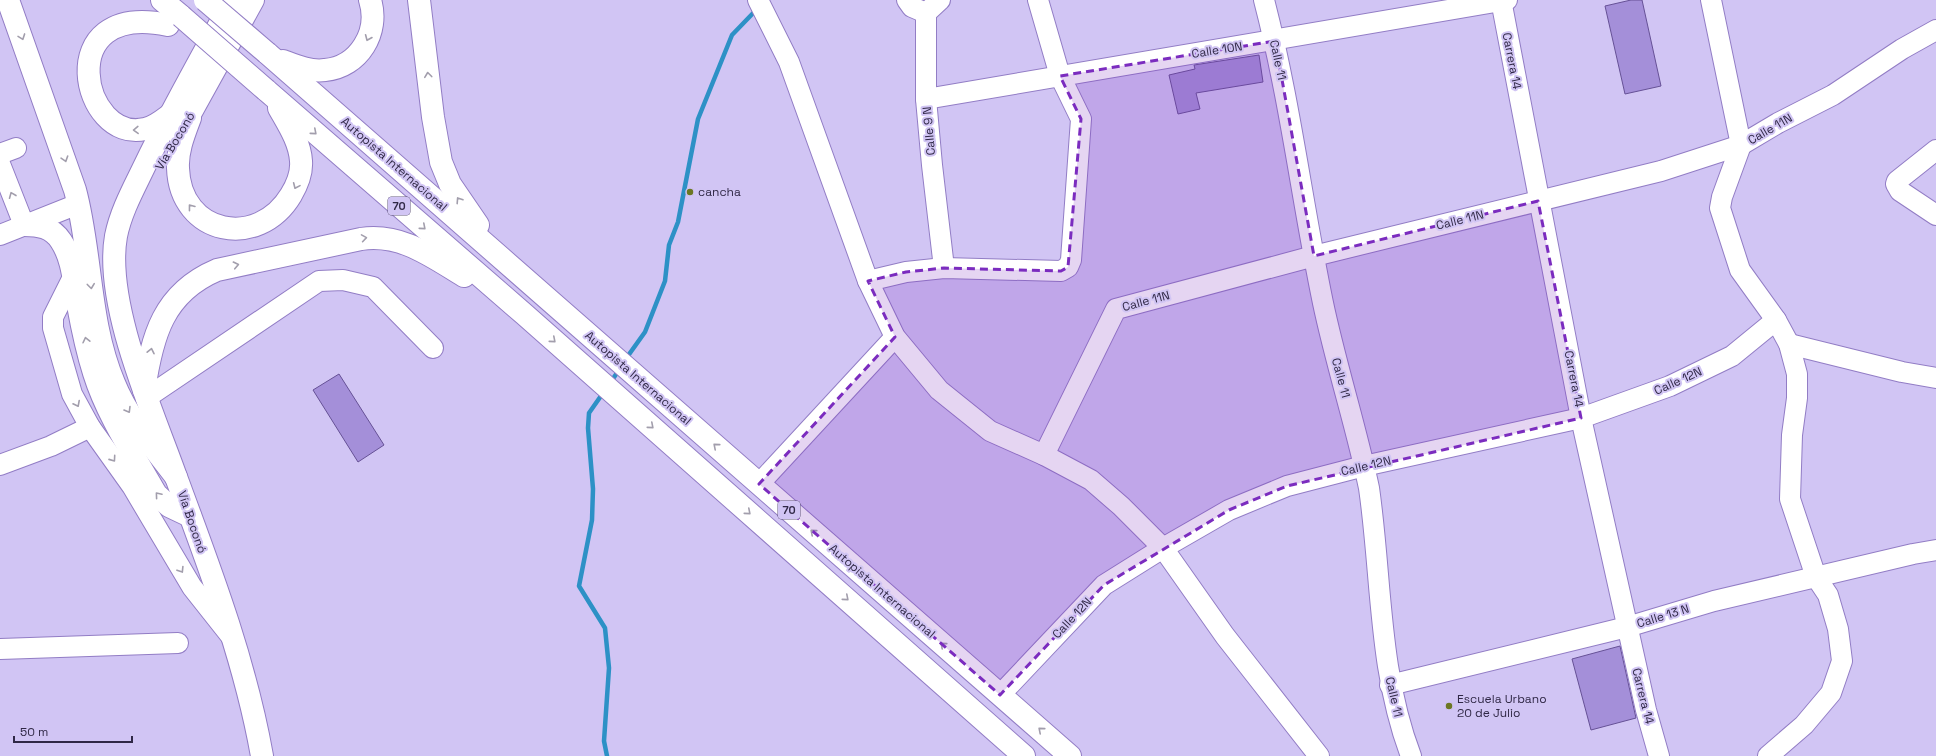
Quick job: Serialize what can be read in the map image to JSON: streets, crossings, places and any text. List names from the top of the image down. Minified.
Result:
{"streets":{"main road":["Vía Boconó","Autopista Internacional","70"],"street":["Calle 10N","Calle 11","Carrera 14","Calle 11N","Calle 9 N","Calle 12N","Calle 13 N"]},"crossings":[["Calle 10N","Calle 11"],["Calle 10N","Carrera 14"],["Calle 10N","Calle 9 N"],["Calle 11","Calle 11N"],["Calle 11","Calle 12N"],["Calle 11","Calle 13 N"],["Carrera 14","Calle 11N"],["Carrera 14","Calle 12N"],["Carrera 14","Calle 13 N"],["Autopista Internacional","Calle 12N"]],"places":["cancha","Escuela Urbano 20 de Julio"],"scale_bar":"50 m"}
